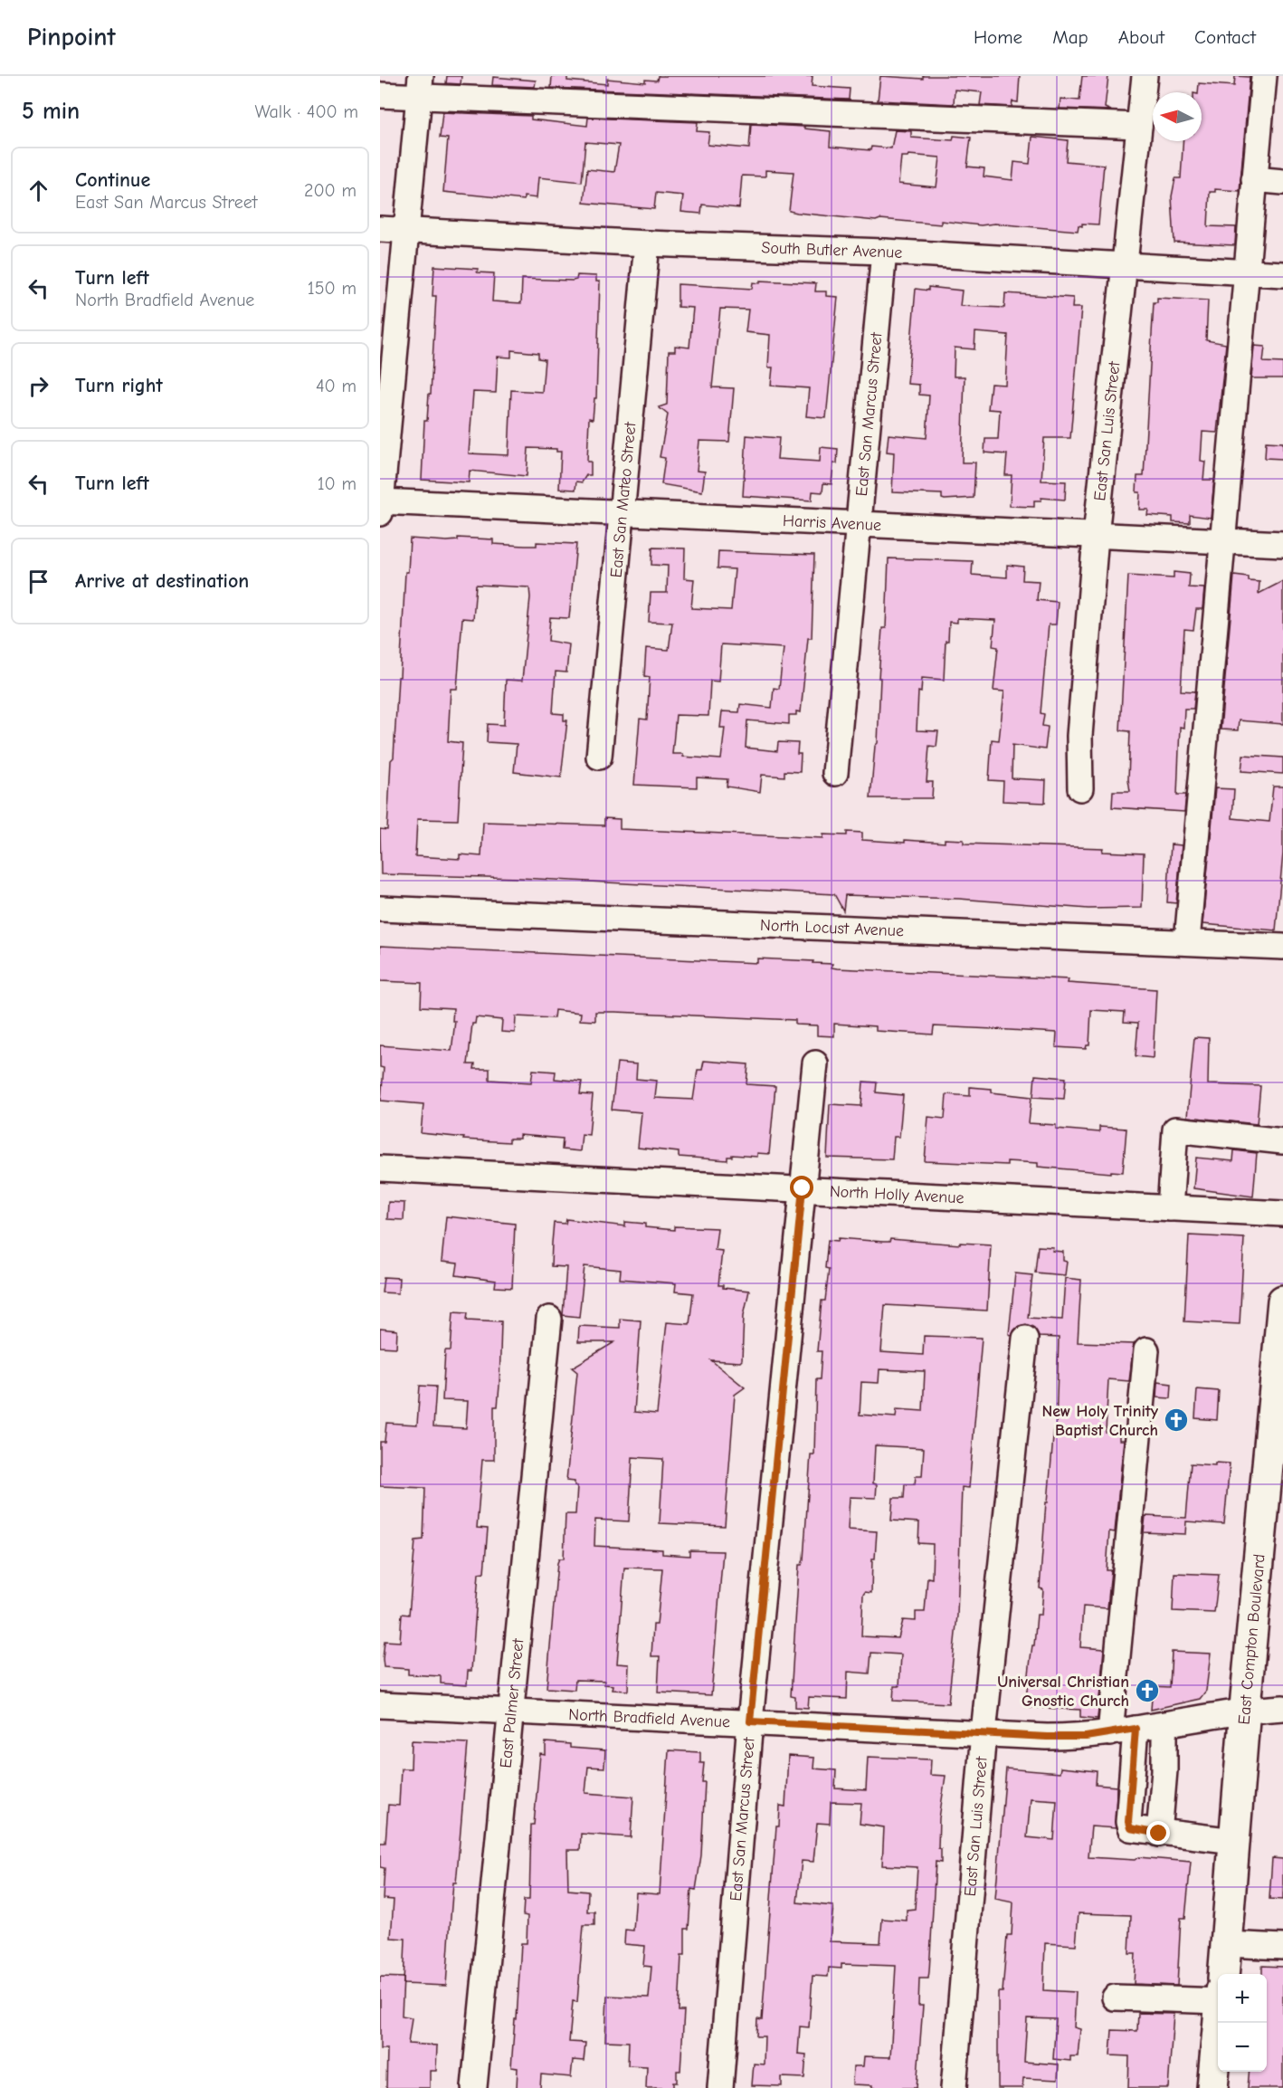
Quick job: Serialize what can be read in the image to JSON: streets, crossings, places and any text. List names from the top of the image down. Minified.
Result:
{"streets":{"main road":["East Compton Boulevard"],"street":["South Butler Avenue","East San Marcus Street","East San Luis Street","East San Mateo Street","Harris Avenue","North Locust Avenue","North Holly Avenue","East Palmer Street","North Bradfield Avenue"]},"crossings":[["South Butler Avenue","East San Marcus Street"],["South Butler Avenue","East San Luis Street"],["South Butler Avenue","East San Mateo Street"],["East San Marcus Street","Harris Avenue"],["East San Marcus Street","North Holly Avenue"],["East San Marcus Street","North Bradfield Avenue"],["East San Luis Street","Harris Avenue"],["East San Luis Street","North Bradfield Avenue"],["East San Mateo Street","Harris Avenue"],["East Compton Boulevard","North Bradfield Avenue"],["East Palmer Street","North Bradfield Avenue"]],"places":{"church":["New Holy Trinity Baptist Church","Universal Christian Gnostic Church"]},"north":"left","page":{"header":"Pinpoint","nav":["Home","Map","About","Contact"],"heading":["5 min","Walk · 400 m"],"list":[["Continue","East San Marcus Street","200 m"],["Turn left","North Bradfield Avenue","150 m"],["Turn right","40 m"],["Turn left","10 m"],"Arrive at destination"],"map_buttons":["+","−"]}}
